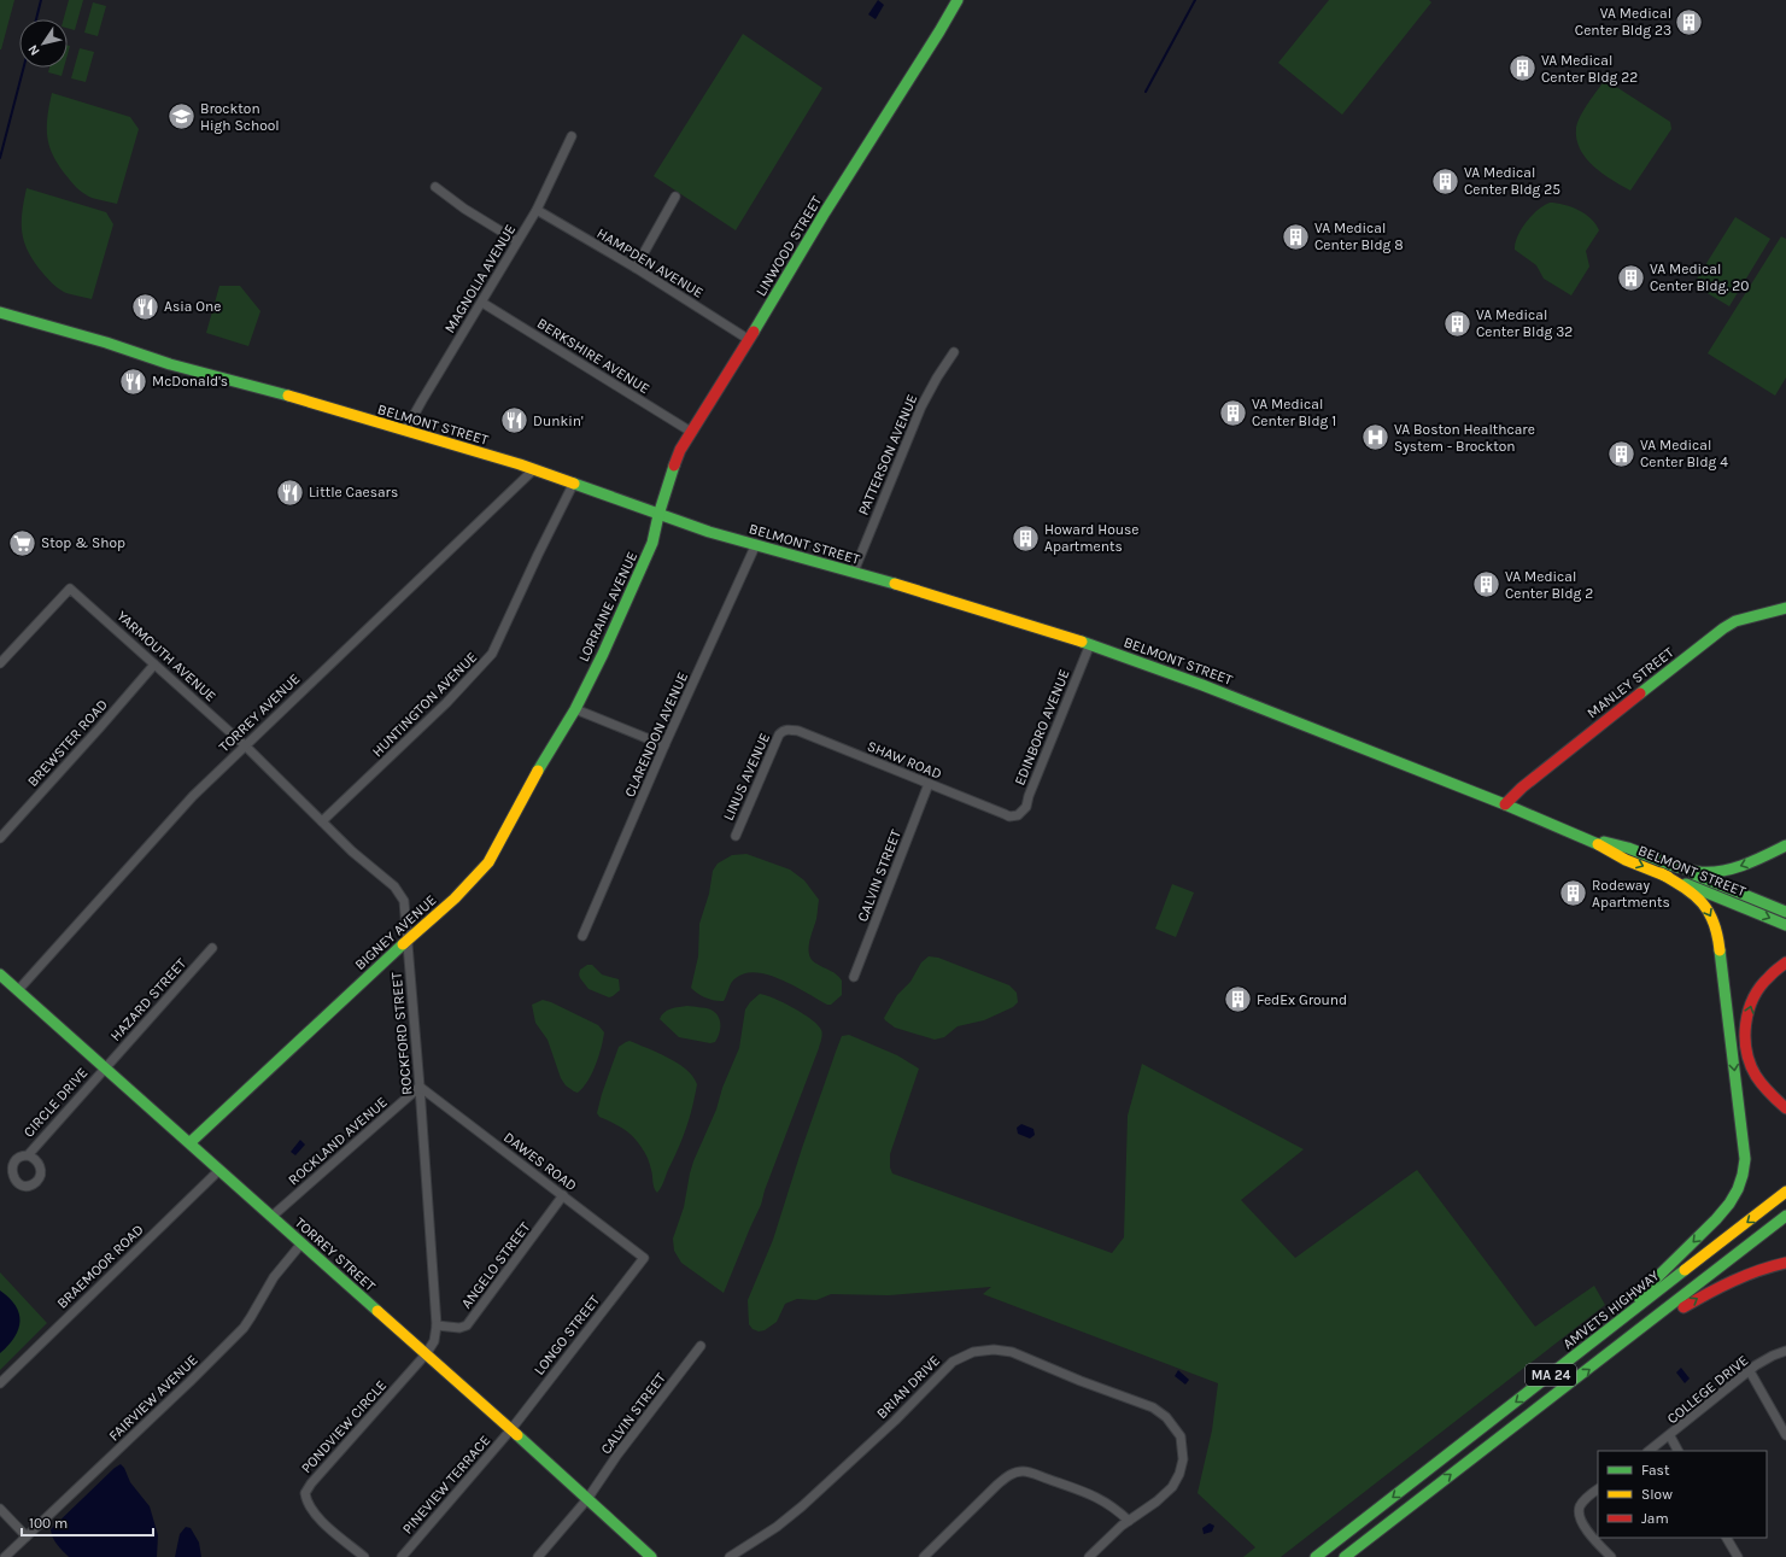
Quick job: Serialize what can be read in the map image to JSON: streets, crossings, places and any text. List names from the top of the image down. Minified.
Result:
{"streets":{"main road":["LINWOOD STREET","BELMONT STREET","LORRAINE AVENUE","MANLEY STREET","BIGNEY AVENUE","TORREY STREET","AMVETS HIGHWAY","MA 24"],"street":["HAMPDEN AVENUE","MAGNOLIA AVENUE","BERKSHIRE AVENUE","PATTERSON AVENUE","YARMOUTH AVENUE","HUNTINGTON AVENUE","TORREY AVENUE","EDINBORO AVENUE","CLARENDON AVENUE","BREWSTER ROAD","SHAW ROAD","LINUS AVENUE","CALVIN STREET","HAZARD STREET","ROCKFORD STREET","CIRCLE DRIVE","ROCKLAND AVENUE","DAWES ROAD","ANGELO STREET","BRAEMOOR ROAD","LONGO STREET","BRIAN DRIVE","COLLEGE DRIVE","FAIRVIEW AVENUE","PONDVIEW CIRCLE","PINEVIEW TERRACE"]},"crossings":[["LINWOOD STREET","HAMPDEN AVENUE"],["LINWOOD STREET","BERKSHIRE AVENUE"],["LINWOOD STREET","BELMONT STREET"],["LINWOOD STREET","LORRAINE AVENUE"],["HAMPDEN AVENUE","MAGNOLIA AVENUE"],["MAGNOLIA AVENUE","BERKSHIRE AVENUE"],["MAGNOLIA AVENUE","BELMONT STREET"],["BELMONT STREET","PATTERSON AVENUE"],["BELMONT STREET","LORRAINE AVENUE"],["BELMONT STREET","MANLEY STREET"],["BELMONT STREET","HUNTINGTON AVENUE"],["BELMONT STREET","TORREY AVENUE"],["BELMONT STREET","EDINBORO AVENUE"],["BELMONT STREET","CLARENDON AVENUE"],["LORRAINE AVENUE","BIGNEY AVENUE"],["YARMOUTH AVENUE","TORREY AVENUE"],["YARMOUTH AVENUE","BREWSTER ROAD"],["YARMOUTH AVENUE","ROCKFORD STREET"],["HUNTINGTON AVENUE","ROCKFORD STREET"],["TORREY AVENUE","ROCKFORD STREET"],["TORREY AVENUE","TORREY STREET"],["EDINBORO AVENUE","SHAW ROAD"],["SHAW ROAD","LINUS AVENUE"],["SHAW ROAD","CALVIN STREET"],["CALVIN STREET","TORREY STREET"],["BIGNEY AVENUE","ROCKFORD STREET"],["BIGNEY AVENUE","TORREY STREET"],["HAZARD STREET","CIRCLE DRIVE"],["HAZARD STREET","TORREY STREET"],["ROCKFORD STREET","ROCKLAND AVENUE"],["ROCKFORD STREET","DAWES ROAD"],["ROCKFORD STREET","TORREY STREET"],["ROCKFORD STREET","ANGELO STREET"],["ROCKFORD STREET","PONDVIEW CIRCLE"],["CIRCLE DRIVE","TORREY STREET"],["ROCKLAND AVENUE","DAWES ROAD"],["ROCKLAND AVENUE","TORREY STREET"],["DAWES ROAD","ANGELO STREET"],["DAWES ROAD","LONGO STREET"],["TORREY STREET","BRAEMOOR ROAD"],["TORREY STREET","LONGO STREET"],["TORREY STREET","FAIRVIEW AVENUE"],["TORREY STREET","PONDVIEW CIRCLE"],["TORREY STREET","PINEVIEW TERRACE"],["LONGO STREET","PINEVIEW TERRACE"]],"places":{"building":["VA Medical Center Bldg 23","VA Medical Center Bldg 22","VA Medical Center Bldg 25","VA Medical Center Bldg 8","VA Medical Center Bldg. 20","VA Medical Center Bldg 32","VA Medical Center Bldg 1","VA Medical Center Bldg 4","Howard House Apartments","VA Medical Center Bldg 2","Rodeway Apartments","FedEx Ground"],"school or university":["Brockton High School"],"restaurant":["Asia One","McDonald's","Dunkin'","Little Caesars"],"hospital":["VA Boston Healthcare System - Brockton"],"supermarket":["Stop & Shop"]},"legend":["Fast","Slow","Jam"],"scale_bar":"100 m","north":"bottom left"}
